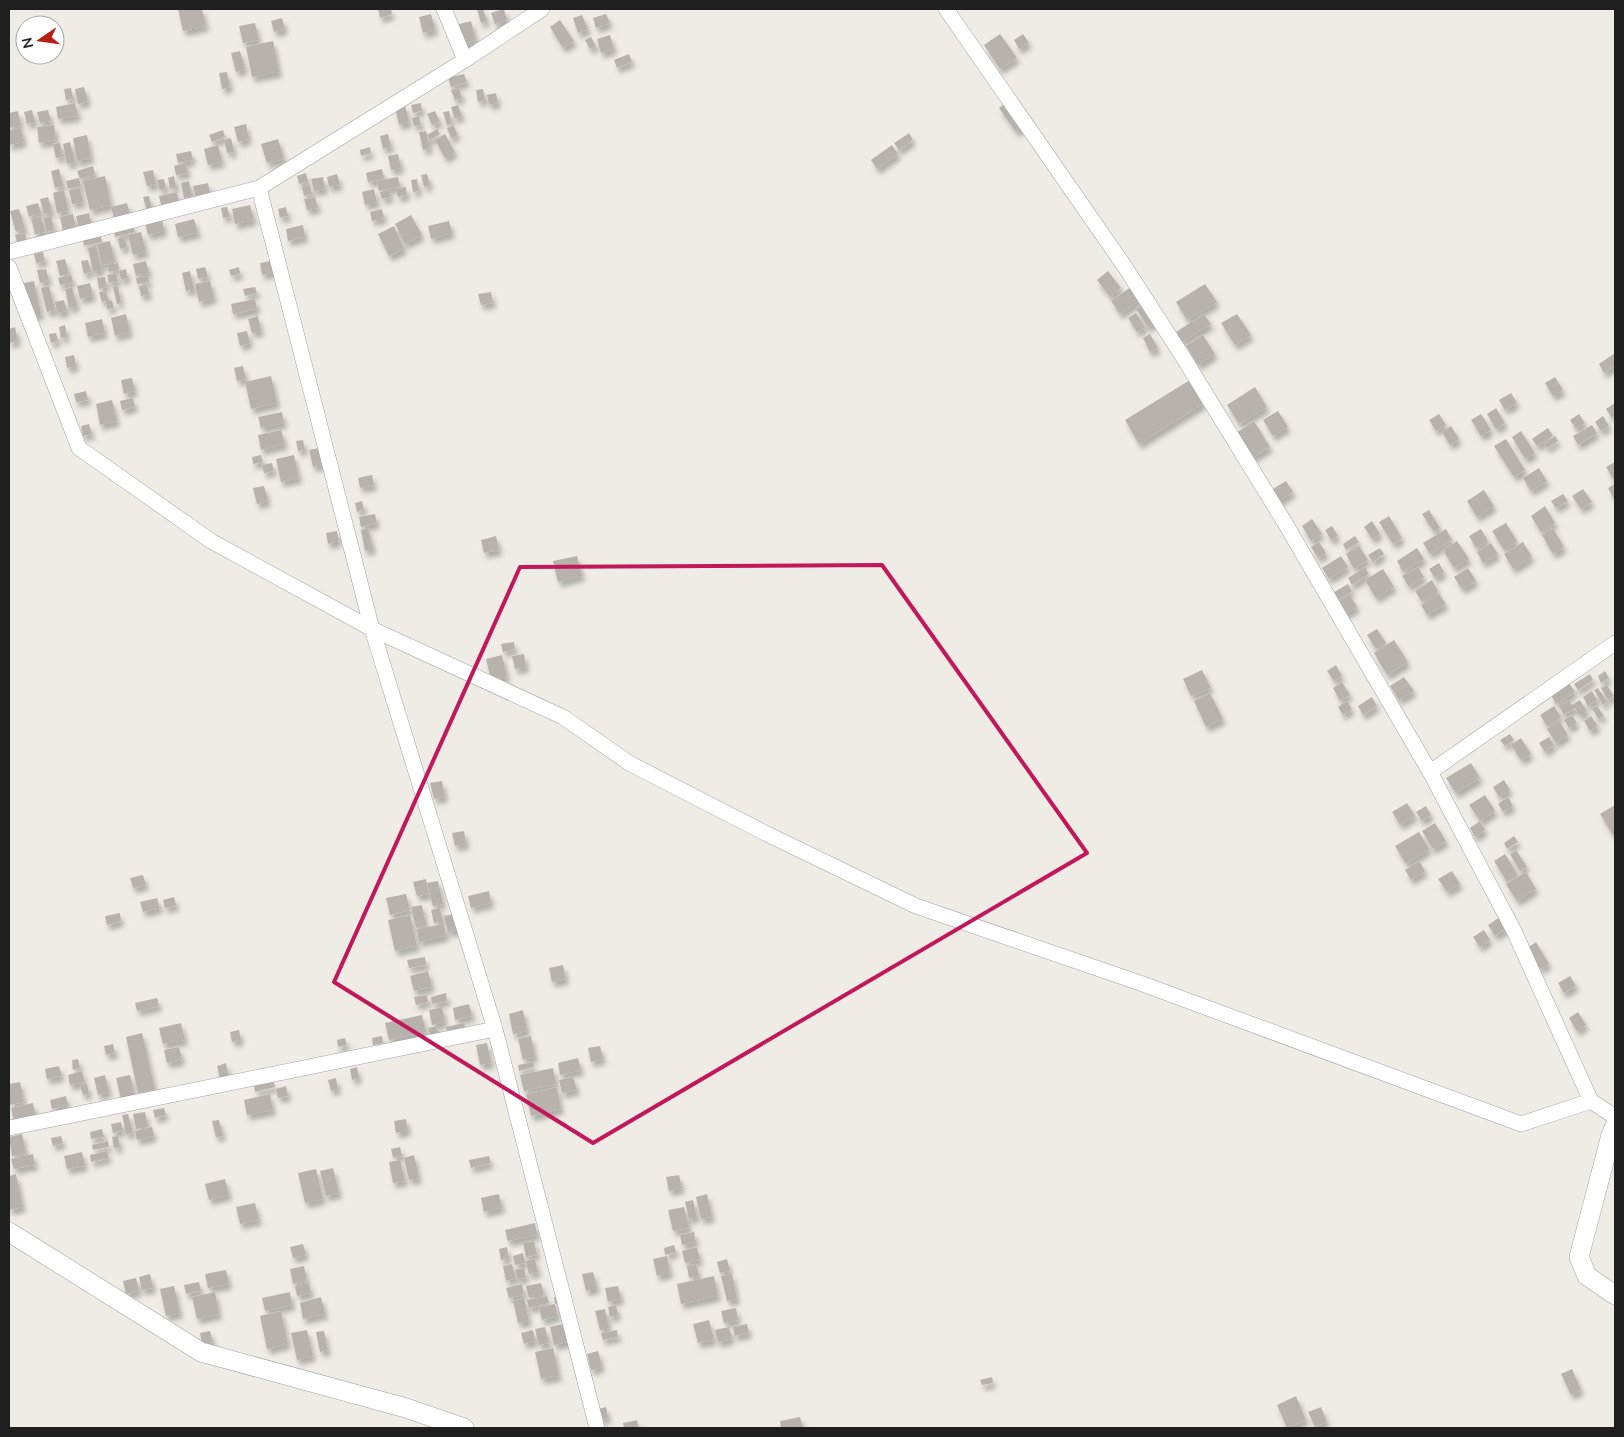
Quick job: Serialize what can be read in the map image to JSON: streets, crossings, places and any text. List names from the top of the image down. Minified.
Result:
{"north":"left"}
